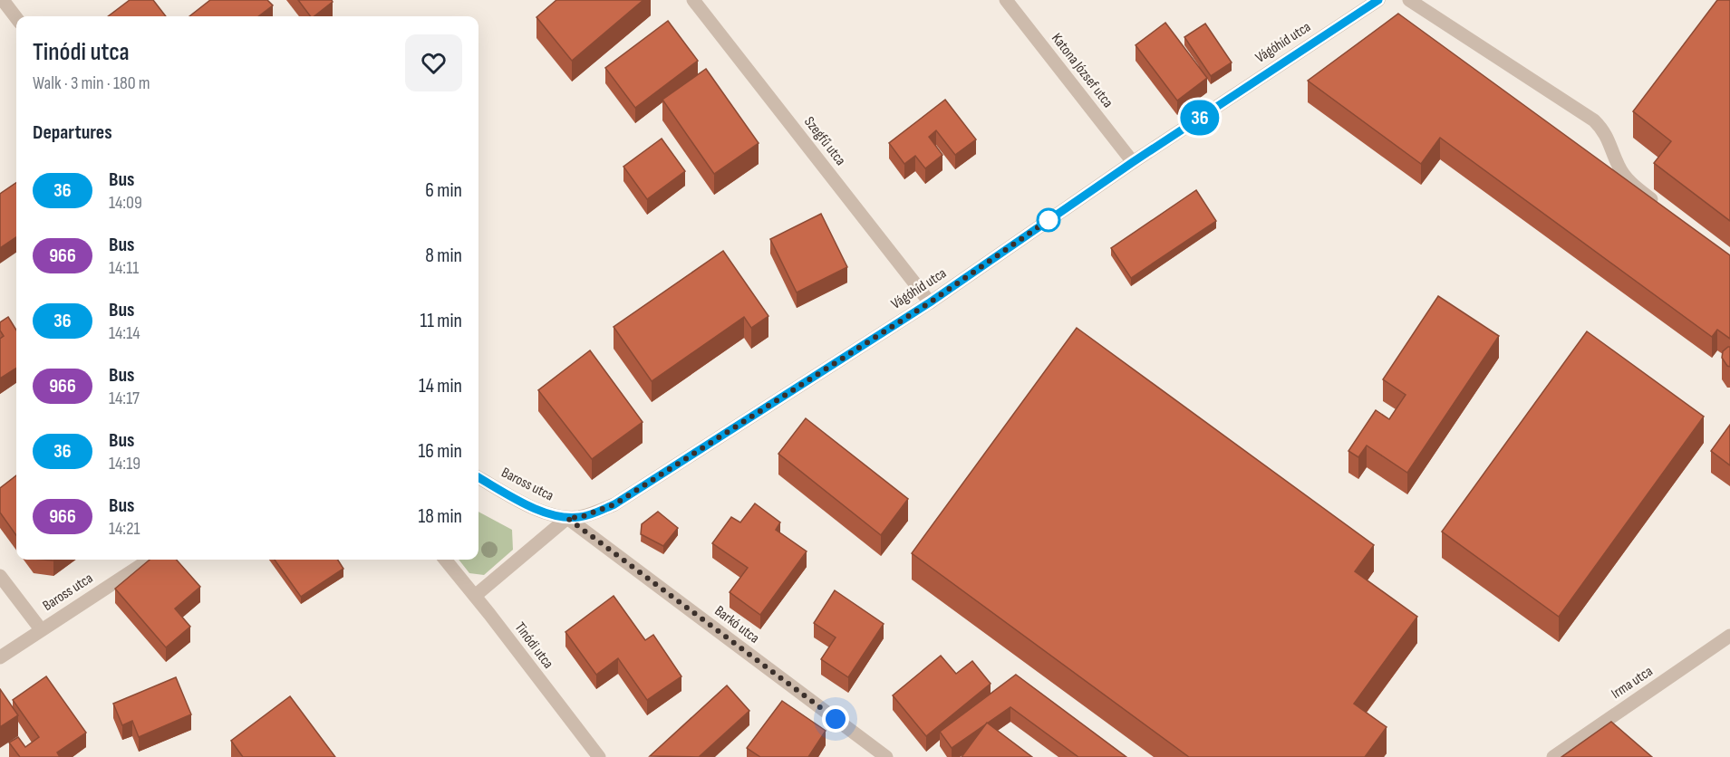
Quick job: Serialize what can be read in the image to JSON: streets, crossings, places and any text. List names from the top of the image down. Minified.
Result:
{"streets":{"street":["Vágóhíd utca","Katona József utca","Szegfű utca","Baross utca","Barkó utca","Tinódi utca","Irma utca"]},"crossings":[["Vágóhíd utca","Katona József utca"],["Vágóhíd utca","Szegfű utca"],["Vágóhíd utca","Baross utca"],["Vágóhíd utca","Barkó utca"],["Vágóhíd utca","Tinódi utca"],["Baross utca","Barkó utca"]],"lines":["bus line 36"],"page":{"on_map":"36","heading":[["Tinódi utca","Walk · 3 min · 180 m"],"Departures"],"list":[{"mark":"36","name":"Bus","note":"14:09","value":"6 min"},{"mark":"966","name":"Bus","note":"14:11","value":"8 min"},{"mark":"36","name":"Bus","note":"14:14","value":"11 min"},{"mark":"966","name":"Bus","note":"14:17","value":"14 min"},{"mark":"36","name":"Bus","note":"14:19","value":"16 min"},{"mark":"966","name":"Bus","note":"14:21","value":"18 min"}]}}
